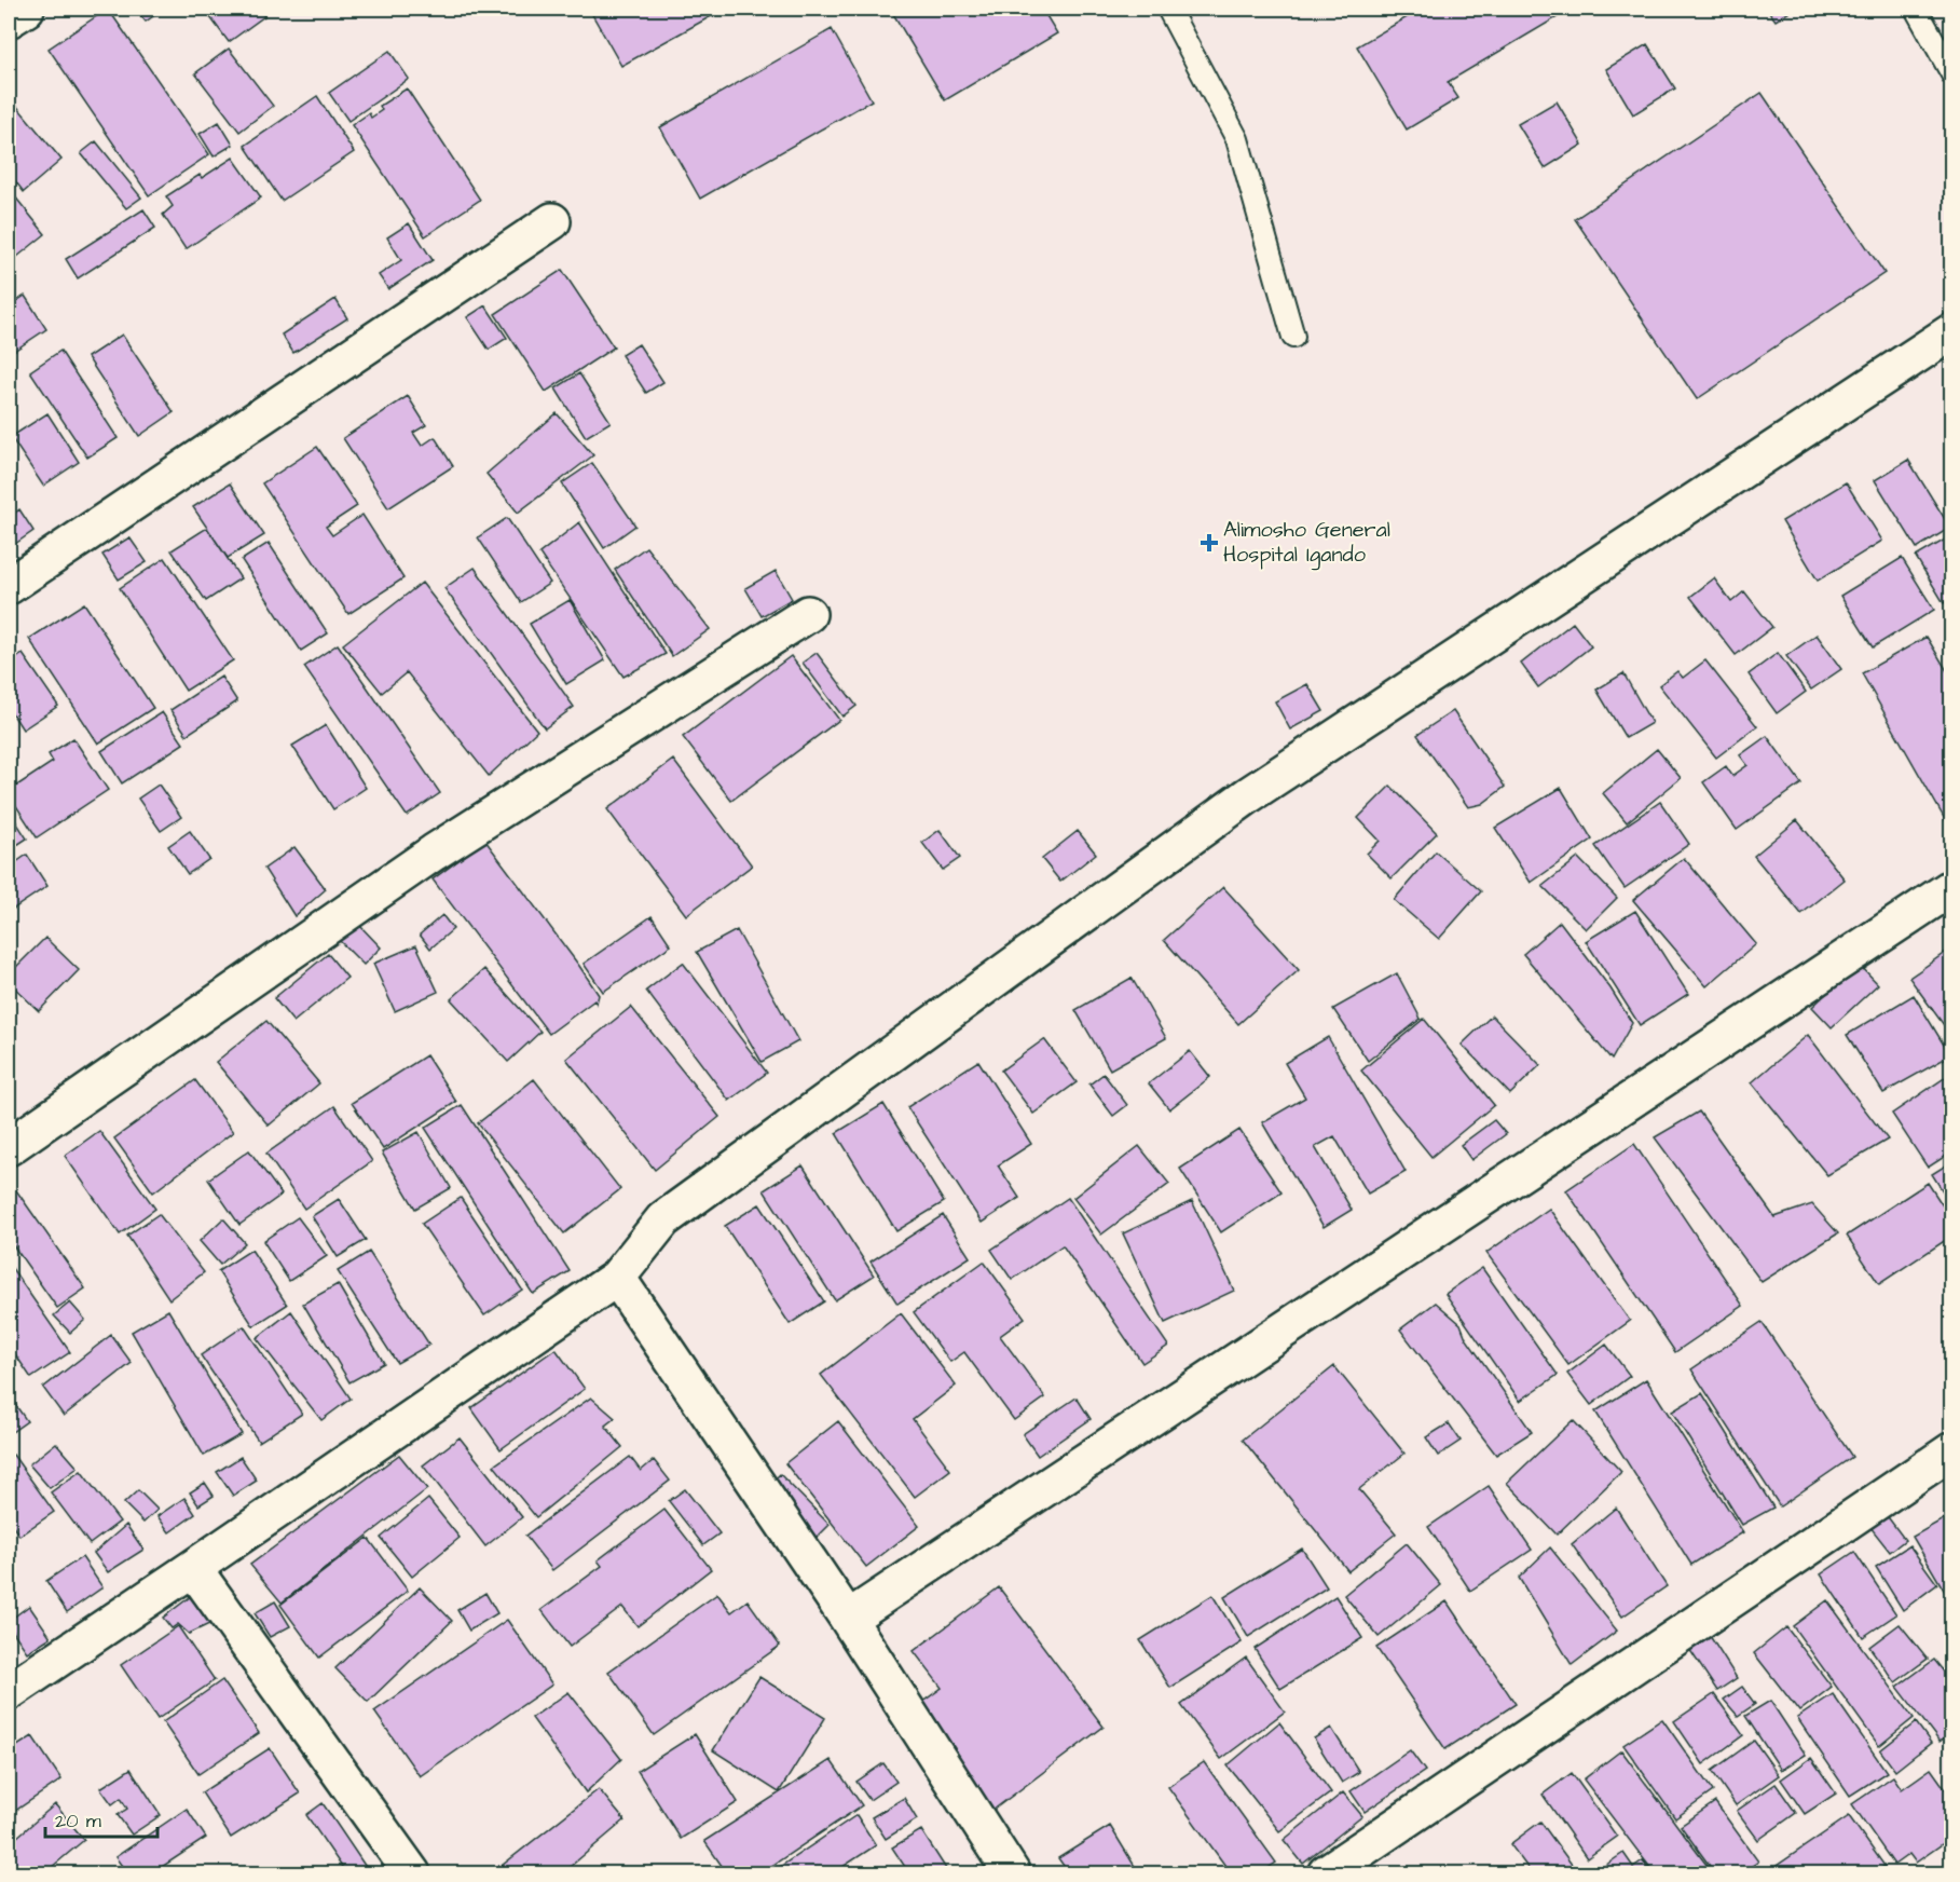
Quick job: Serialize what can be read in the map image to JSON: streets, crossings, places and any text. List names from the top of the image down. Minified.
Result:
{"places":{"health":["Alimosho General Hospital Igando"]},"scale_bar":"20 m"}
